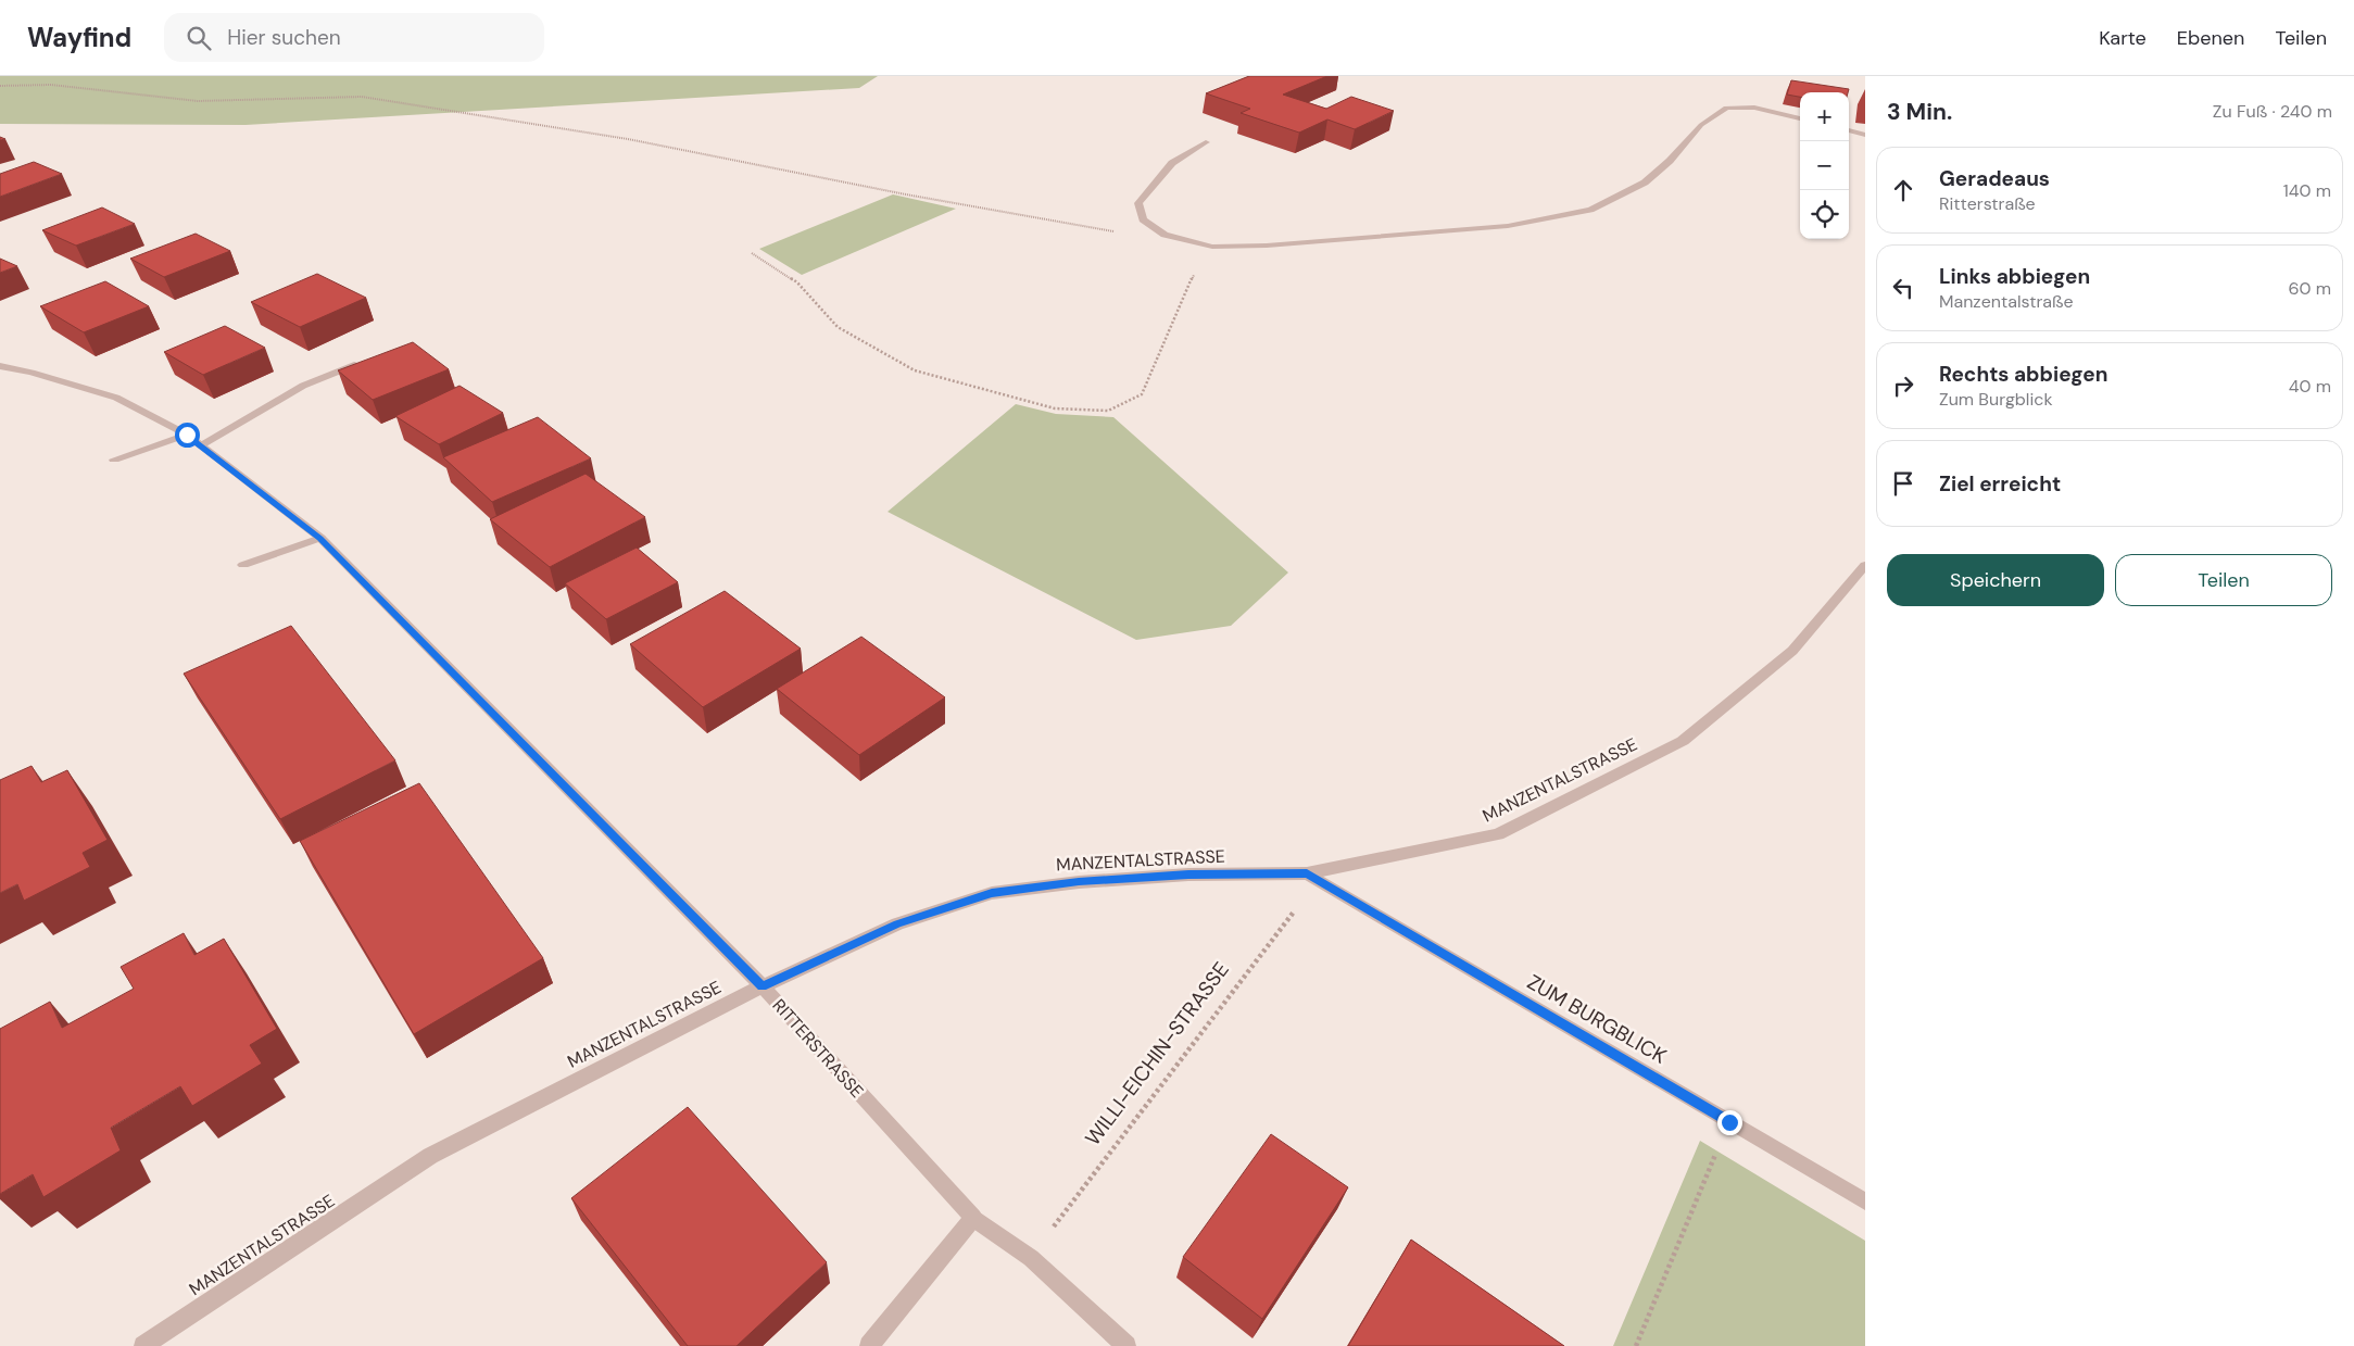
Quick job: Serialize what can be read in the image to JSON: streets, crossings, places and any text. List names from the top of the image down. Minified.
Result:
{"streets":{"street":["MANZENTALSTRASSE","ZUM BURGBLICK","RITTERSTRASSE"],"path":["WILLI-EICHIN-STRASSE"]},"crossings":[["MANZENTALSTRASSE","ZUM BURGBLICK"],["MANZENTALSTRASSE","RITTERSTRASSE"],["MANZENTALSTRASSE","WILLI-EICHIN-STRASSE"],["ZUM BURGBLICK","WILLI-EICHIN-STRASSE"],["RITTERSTRASSE","WILLI-EICHIN-STRASSE"]],"page":{"header":"Wayfind","search":"Hier suchen","nav":["Karte","Ebenen","Teilen"],"heading":["3 Min.","Zu Fuß · 240 m"],"map_buttons":["+","−"],"list":[["Geradeaus","Ritterstraße","140 m"],["Links abbiegen","Manzentalstraße","60 m"],["Rechts abbiegen","Zum Burgblick","40 m"],"Ziel erreicht"],"buttons":["Speichern","Teilen"]}}
